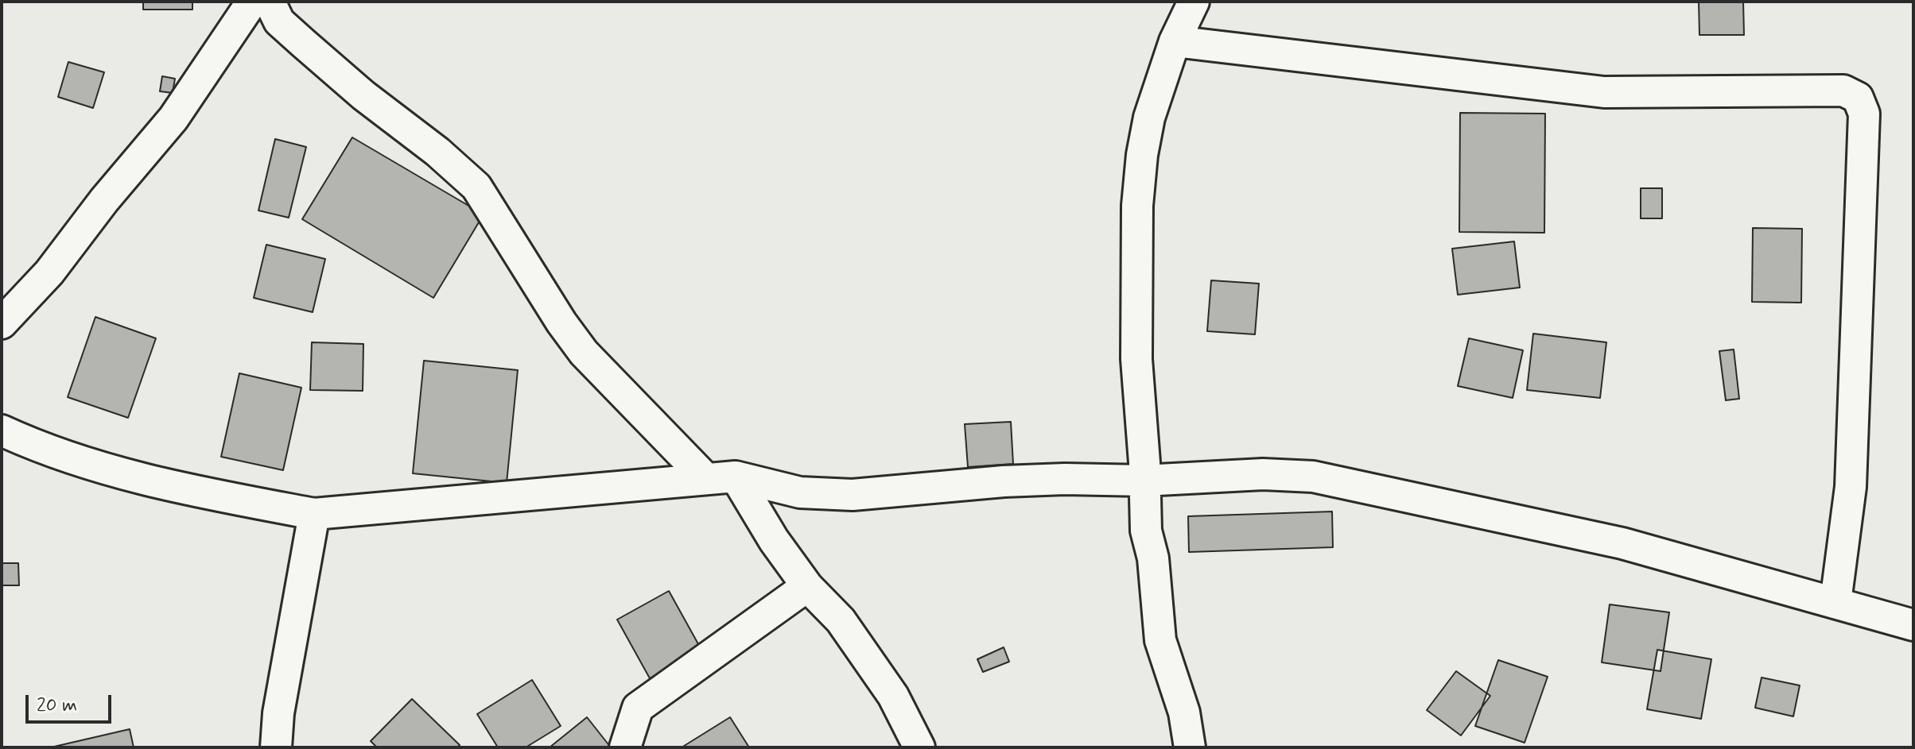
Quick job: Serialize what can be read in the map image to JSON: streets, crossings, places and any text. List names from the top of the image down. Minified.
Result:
{"scale_bar":"20 m"}
